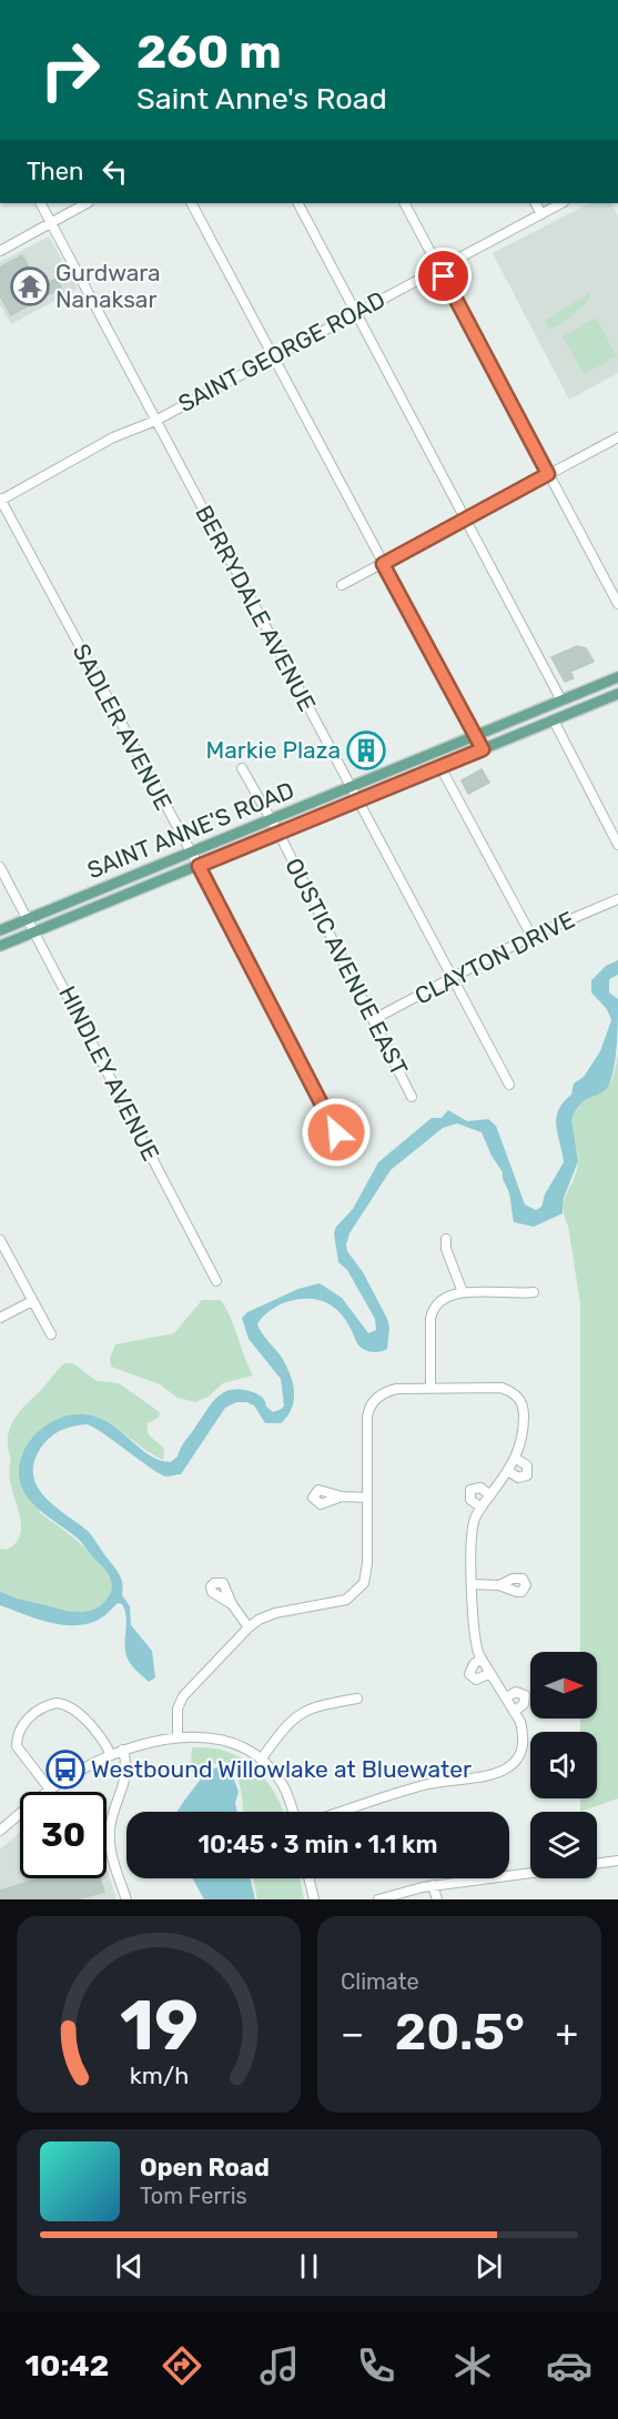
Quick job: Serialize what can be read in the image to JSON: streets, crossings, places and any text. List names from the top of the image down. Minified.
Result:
{"streets":{"main road":["SAINT ANNE'S ROAD"],"street":["SAINT GEORGE ROAD","BERRYDALE AVENUE","SADLER AVENUE","CLAYTON DRIVE","OUSTIC AVENUE EAST","HINDLEY AVENUE"]},"crossings":[["SAINT GEORGE ROAD","BERRYDALE AVENUE"],["SAINT GEORGE ROAD","SADLER AVENUE"],["BERRYDALE AVENUE","SAINT ANNE'S ROAD"],["BERRYDALE AVENUE","CLAYTON DRIVE"],["SADLER AVENUE","SAINT ANNE'S ROAD"],["SAINT ANNE'S ROAD","OUSTIC AVENUE EAST"],["SAINT ANNE'S ROAD","HINDLEY AVENUE"],["CLAYTON DRIVE","OUSTIC AVENUE EAST"]],"places":{"temple":["Gurdwara Nanaksar"],"building":["Markie Plaza"],"bus stop":["Westbound Willowlake at Bluewater"]},"north":"right","page":{"turn":["260 m","Saint Anne's Road"],"then":"Then","limit":"30","trip":"10:45 · 3 min · 1.1 km","tile":"Climate","heat":["−","20.5°","+"],"song":["Open Road","Tom Ferris"],"tabs":"10:42","gauge":["19","km/h"]}}
